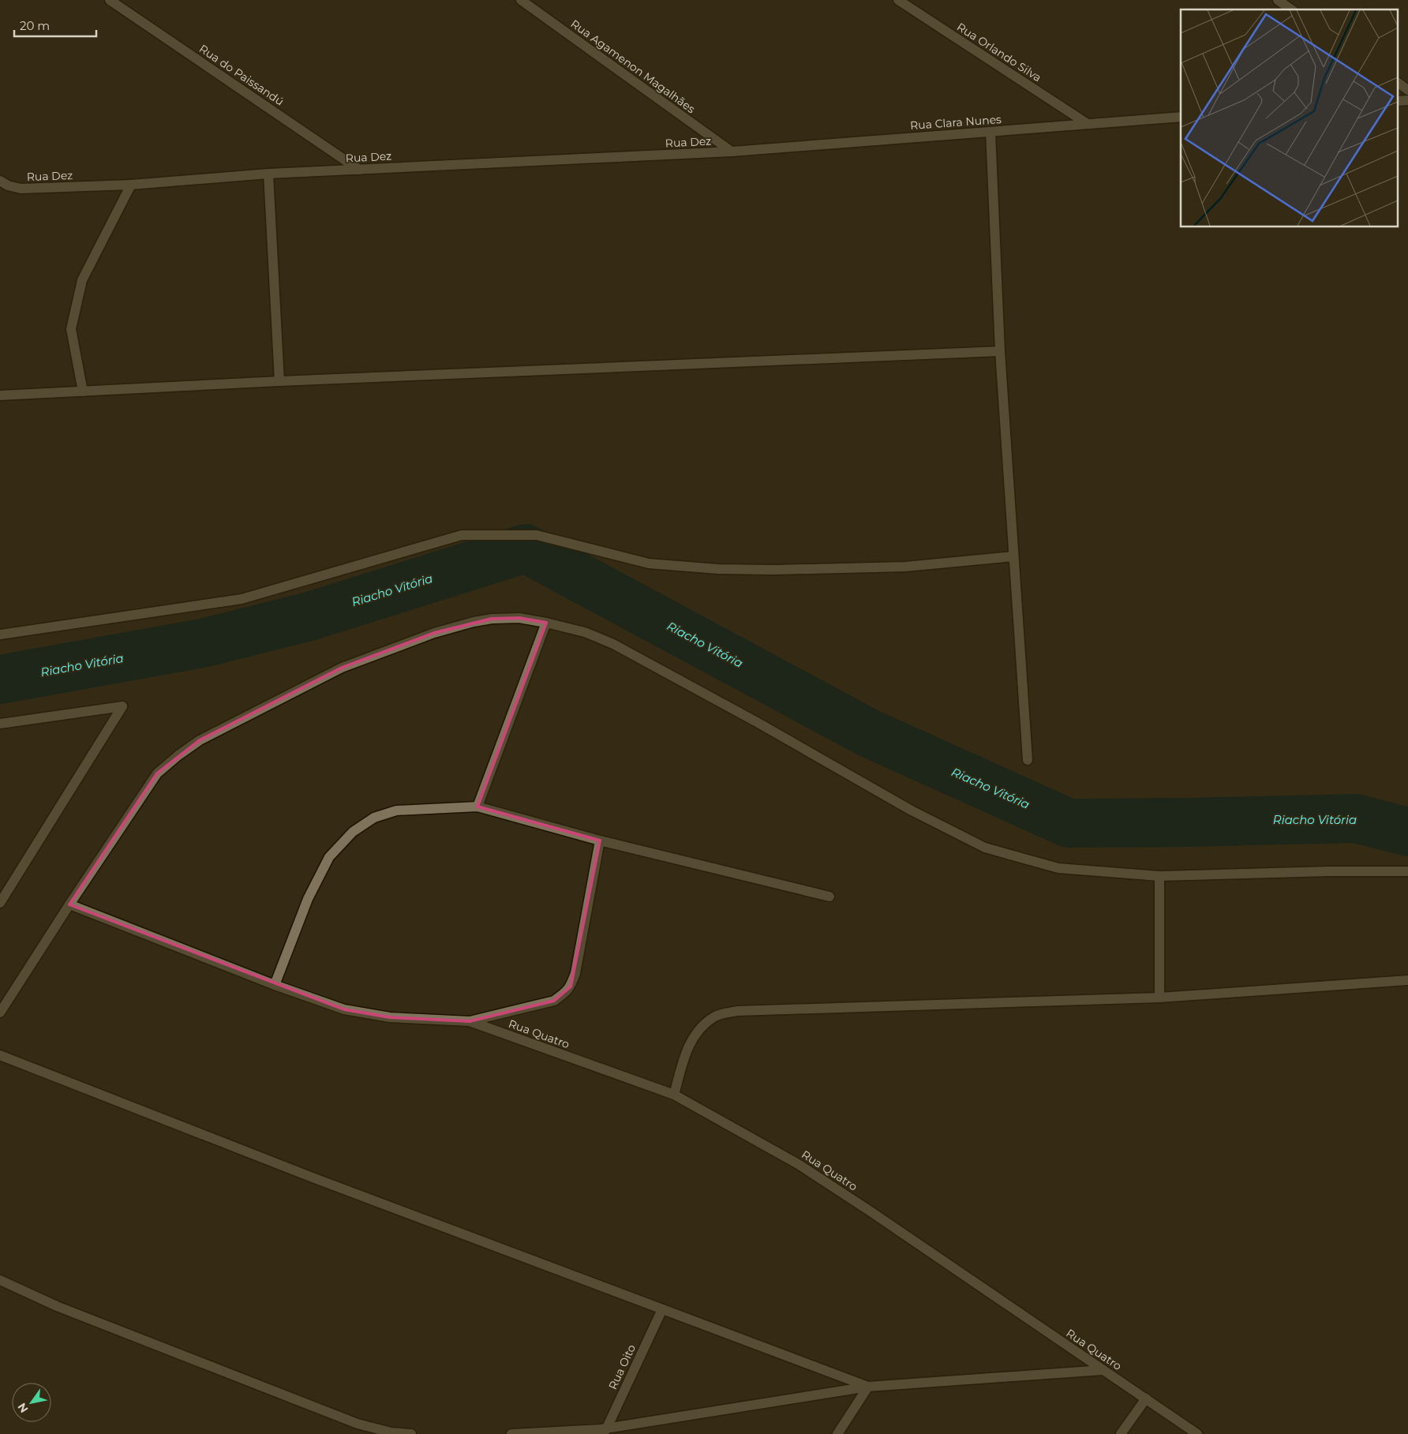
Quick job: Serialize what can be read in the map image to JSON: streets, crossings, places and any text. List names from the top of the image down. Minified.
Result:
{"streets":{"street":["Rua Orlando Silva","Rua Agamenon Magalhães","Rua do Paissandú","Rua Clara Nunes","Rua Dez","Rua Quatro","Rua Oito"]},"crossings":[["Rua Orlando Silva","Rua Clara Nunes"],["Rua Agamenon Magalhães","Rua Clara Nunes"],["Rua Agamenon Magalhães","Rua Dez"],["Rua do Paissandú","Rua Dez"],["Rua Clara Nunes","Rua Dez"]],"water":["Riacho Vitória"],"scale_bar":"20 m","north":"bottom left"}
